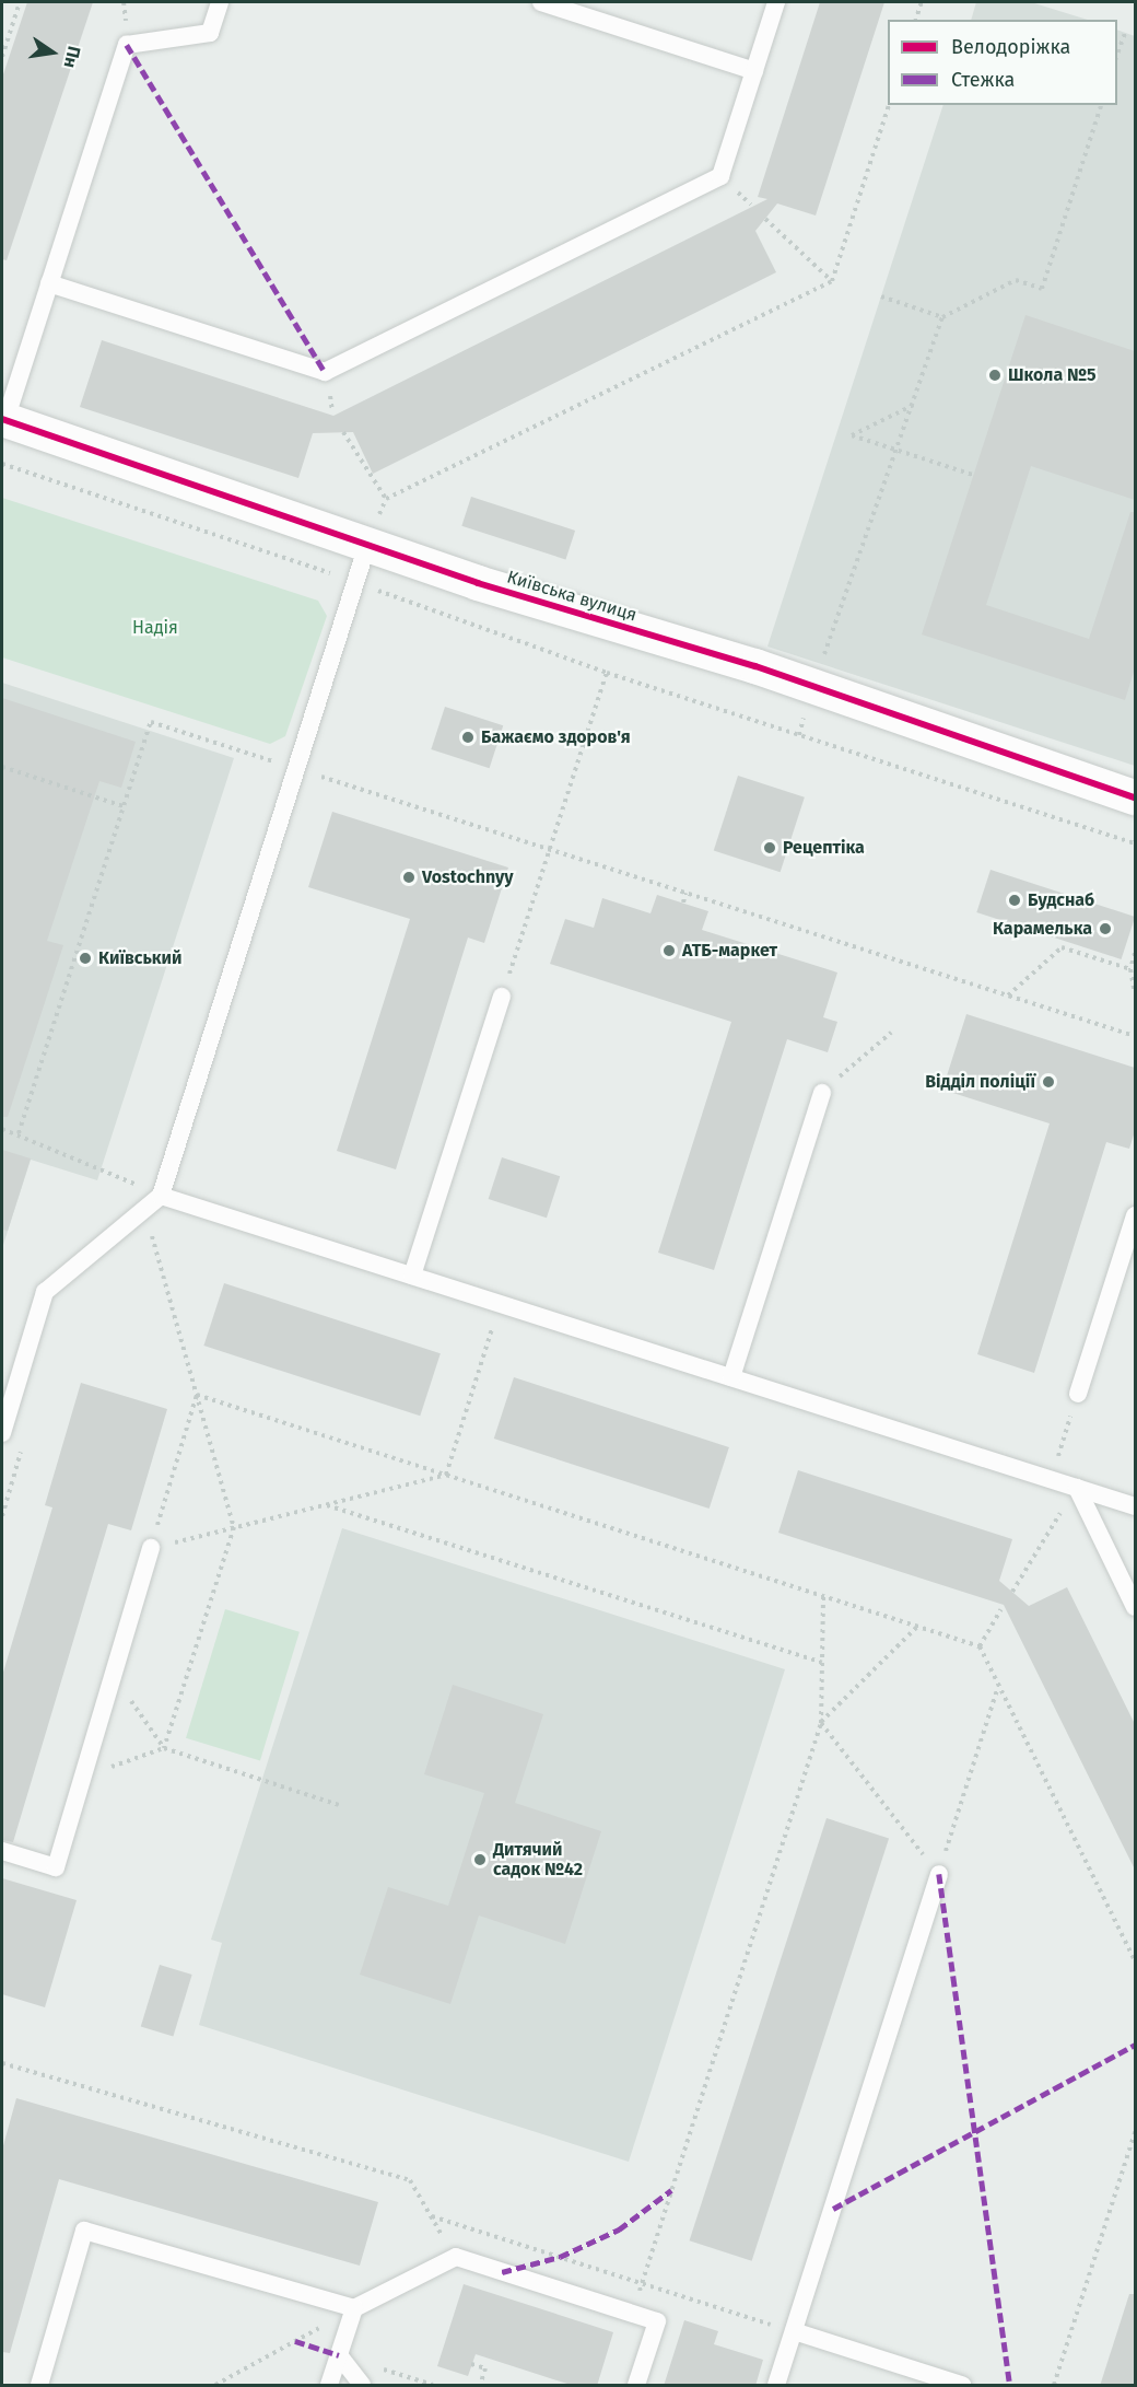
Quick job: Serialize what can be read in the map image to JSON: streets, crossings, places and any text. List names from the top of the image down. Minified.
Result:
{"streets":{"street":["Київська вулиця"]},"parks":["Надія"],"places":["Школа №5","Бажаємо здоров'я","Рецептіка","Vostochnyy","Будснаб","Карамелька","АТБ-маркет","Київський","Відділ поліції","Дитячий садок №42"],"legend":["Велодоріжка","Стежка"],"north":"right"}
